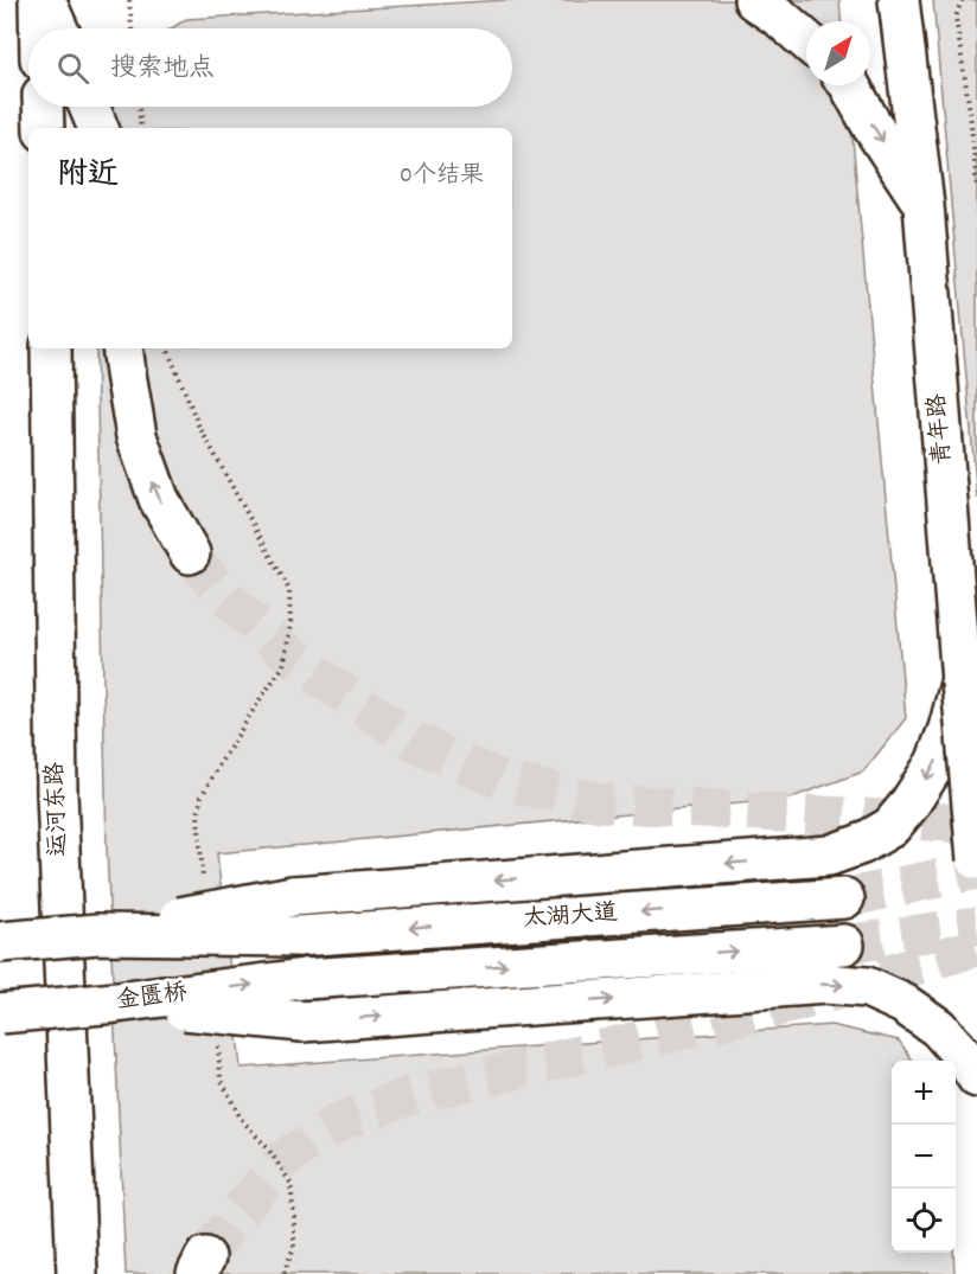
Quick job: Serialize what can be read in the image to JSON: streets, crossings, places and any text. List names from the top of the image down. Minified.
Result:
{"streets":{"main road":["青年路","运河东路","太湖大道","金匮桥"]},"crossings":[["太湖大道","金匮桥"]],"north":"top right","page":{"search":"搜索地点","heading":["附近","0个结果"],"map_buttons":["+","−"]}}
